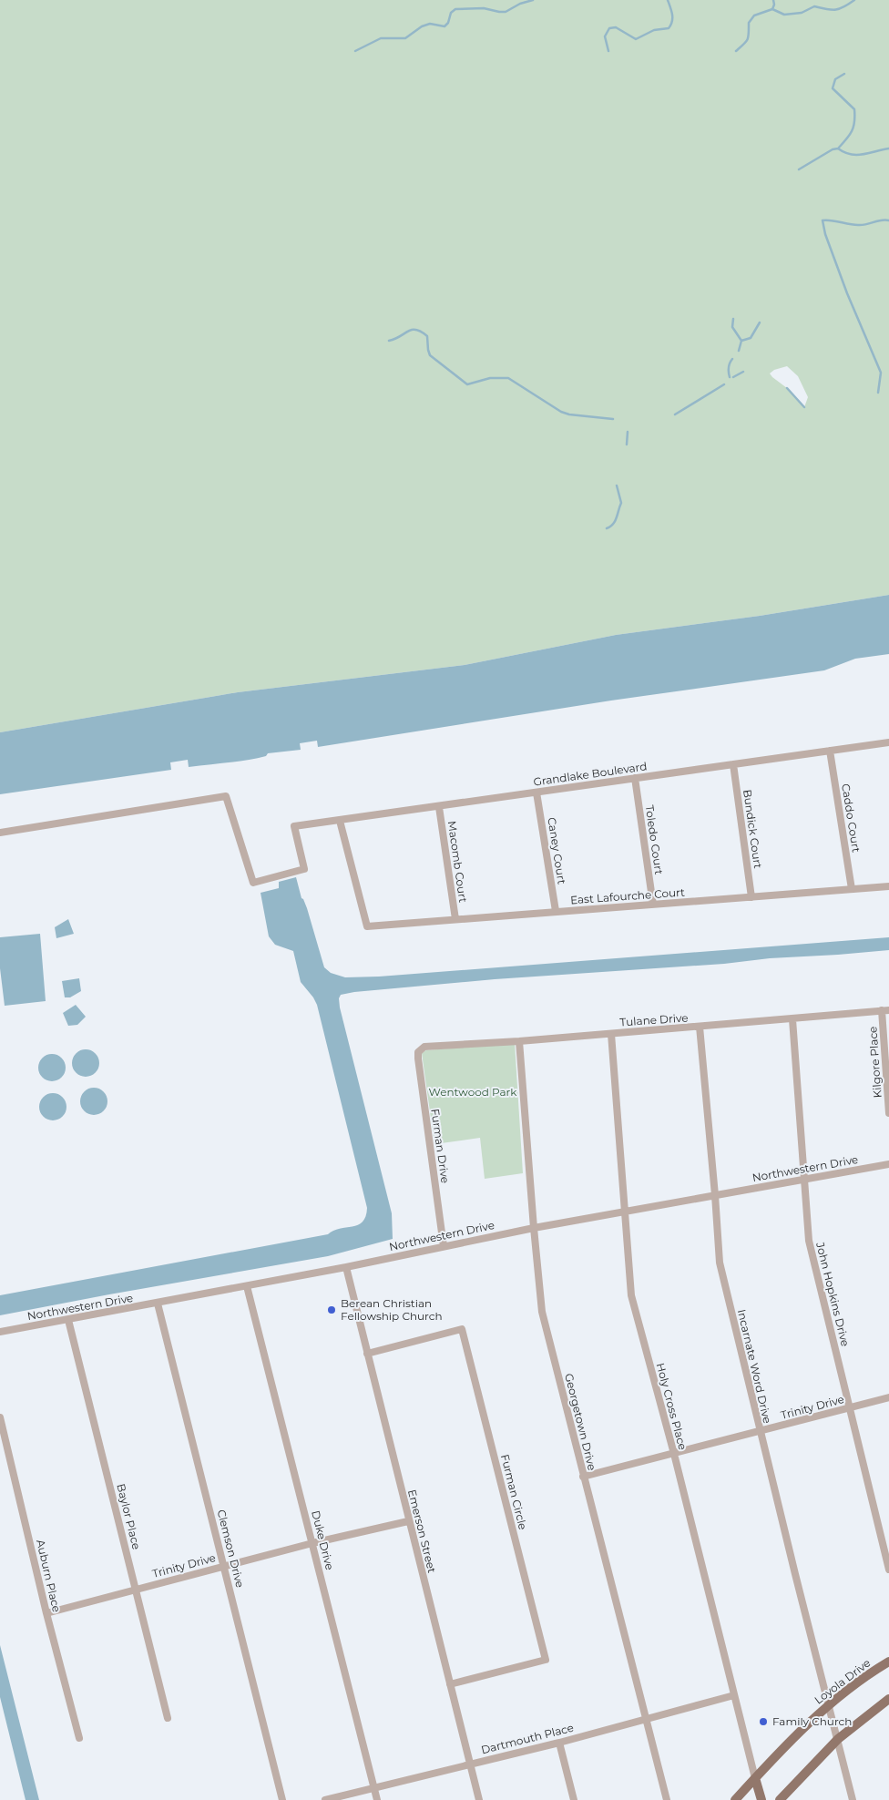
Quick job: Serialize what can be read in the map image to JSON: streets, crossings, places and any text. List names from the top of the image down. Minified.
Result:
{"streets":{"main road":["Loyola Drive"],"street":["Grandlake Boulevard","Caddo Court","Bundick Court","Toledo Court","Caney Court","Macomb Court","East Lafourche Court","Tulane Drive","Kilgore Place","Furman Drive","Northwestern Drive","John Hopkins Drive","Incarnate Word Drive","Holy Cross Place","Trinity Drive","Georgetown Drive","Furman Circle","Baylor Place","Emerson Street","Duke Drive","Clemson Drive","Auburn Place","Dartmouth Place"]},"crossings":[["Grandlake Boulevard","Caddo Court"],["Grandlake Boulevard","Bundick Court"],["Grandlake Boulevard","Toledo Court"],["Grandlake Boulevard","Caney Court"],["Grandlake Boulevard","Macomb Court"],["Grandlake Boulevard","East Lafourche Court"],["Caddo Court","East Lafourche Court"],["Bundick Court","East Lafourche Court"],["Toledo Court","East Lafourche Court"],["Caney Court","East Lafourche Court"],["Macomb Court","East Lafourche Court"],["Tulane Drive","Kilgore Place"],["Tulane Drive","Furman Drive"],["Tulane Drive","John Hopkins Drive"],["Tulane Drive","Incarnate Word Drive"],["Tulane Drive","Holy Cross Place"],["Tulane Drive","Georgetown Drive"],["Furman Drive","Northwestern Drive"],["Northwestern Drive","John Hopkins Drive"],["Northwestern Drive","Incarnate Word Drive"],["Northwestern Drive","Holy Cross Place"],["Northwestern Drive","Georgetown Drive"],["Northwestern Drive","Baylor Place"],["Northwestern Drive","Emerson Street"],["Northwestern Drive","Duke Drive"],["Northwestern Drive","Clemson Drive"],["John Hopkins Drive","Trinity Drive"],["Incarnate Word Drive","Trinity Drive"],["Incarnate Word Drive","Loyola Drive"],["Holy Cross Place","Trinity Drive"],["Holy Cross Place","Loyola Drive"],["Holy Cross Place","Dartmouth Place"],["Trinity Drive","Georgetown Drive"],["Trinity Drive","Baylor Place"],["Trinity Drive","Emerson Street"],["Trinity Drive","Duke Drive"],["Trinity Drive","Clemson Drive"],["Trinity Drive","Auburn Place"],["Georgetown Drive","Dartmouth Place"],["Furman Circle","Emerson Street"],["Emerson Street","Dartmouth Place"],["Duke Drive","Dartmouth Place"]],"parks":["Wentwood Park"],"places":["Berean Christian Fellowship Church","Family Church"]}
